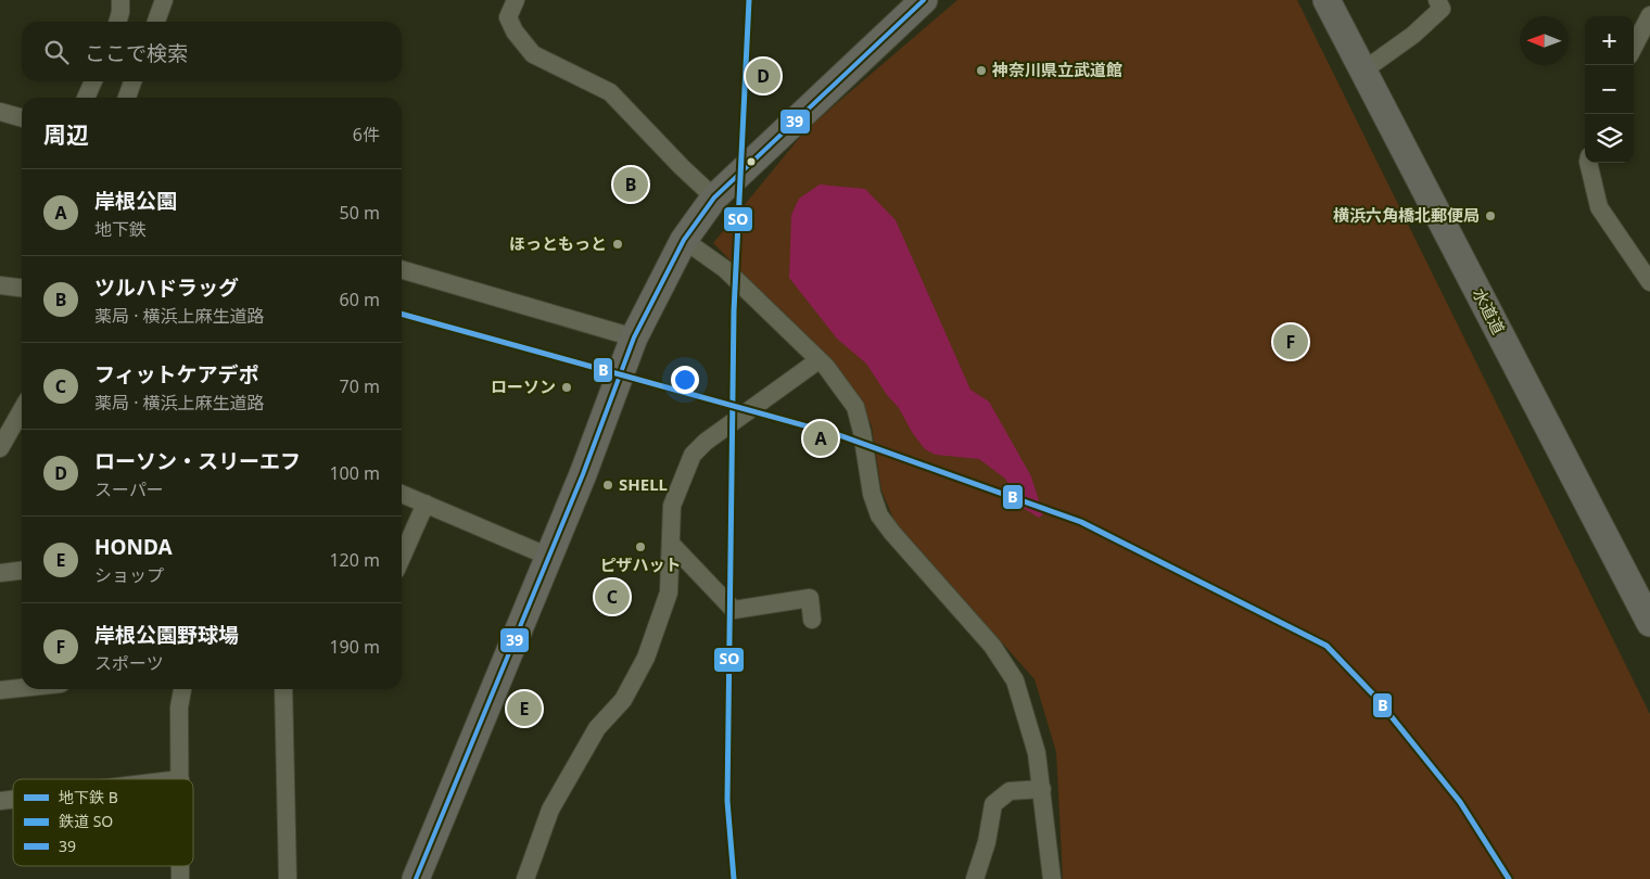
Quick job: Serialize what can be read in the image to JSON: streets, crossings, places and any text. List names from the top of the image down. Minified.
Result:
{"streets":{"main road":["水道道"]},"places":["神奈川県立武道館","横浜六角橋北郵便局","ほっともっと","ローソン","SHELL","ピザハット"],"lines":["rail line SO","transit line 39","metro line B"],"legend":["地下鉄 B","鉄道 SO","39"],"north":"left","page":{"map_buttons":["+","−"],"search":"ここで検索","pins":["D","B","F","A","C","E"],"heading":["周辺","6件"],"list":[{"mark":"A","name":"岸根公園","note":"地下鉄","value":"50 m"},{"mark":"B","name":"ツルハドラッグ","note":"薬局 · 横浜上麻生道路","value":"60 m"},{"mark":"C","name":"フィットケアデポ","note":"薬局 · 横浜上麻生道路","value":"70 m"},{"mark":"D","name":"ローソン・スリーエフ","note":"スーパー","value":"100 m"},{"mark":"E","name":"HONDA","note":"ショップ","value":"120 m"},{"mark":"F","name":"岸根公園野球場","note":"スポーツ","value":"190 m"}]}}
